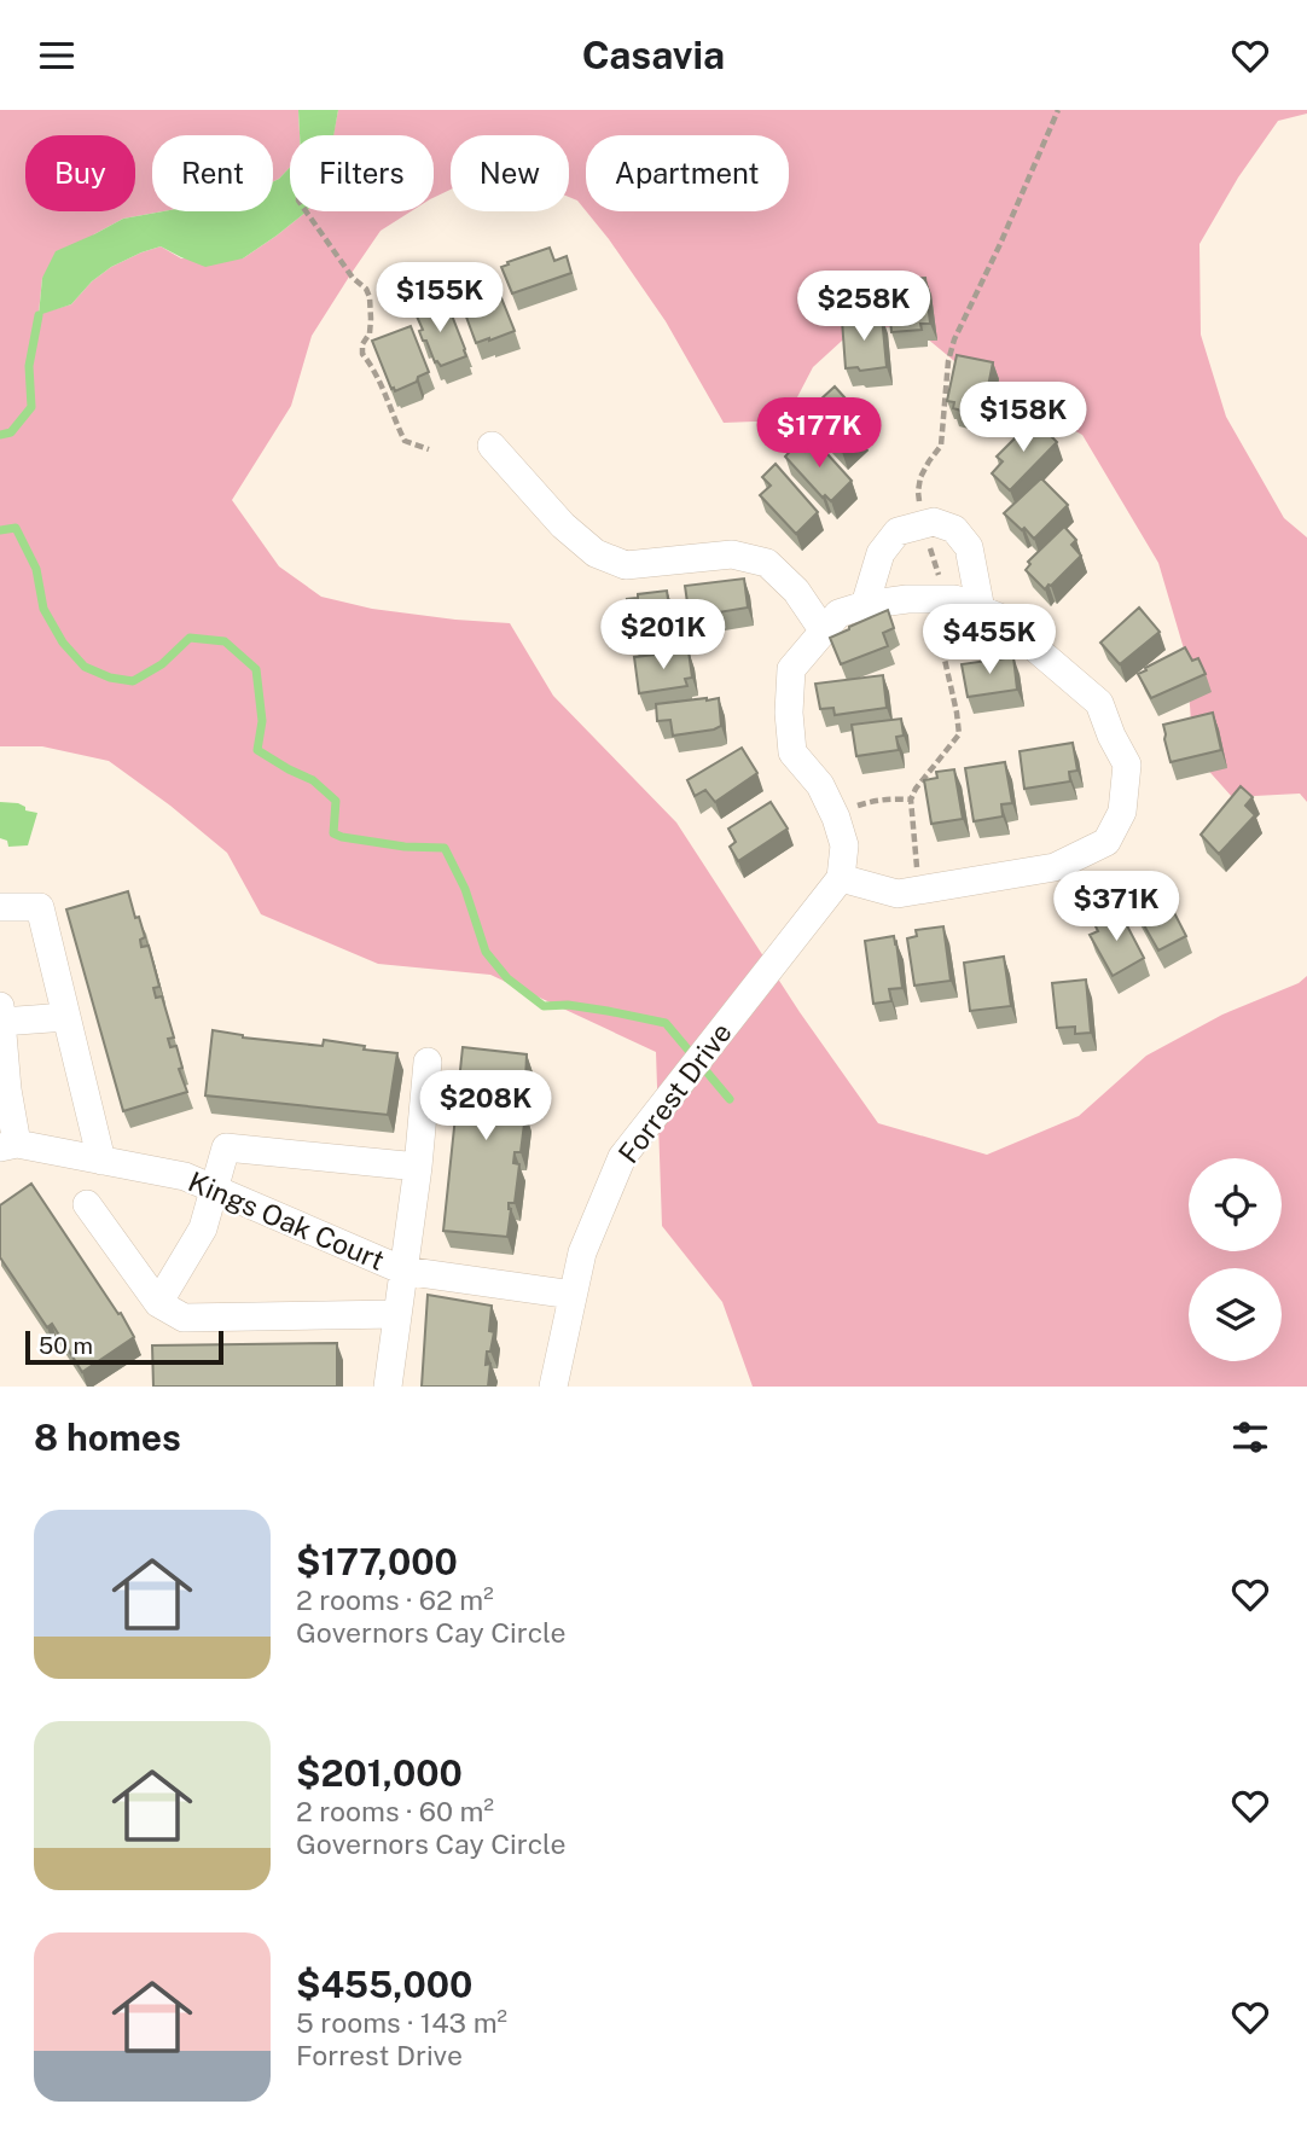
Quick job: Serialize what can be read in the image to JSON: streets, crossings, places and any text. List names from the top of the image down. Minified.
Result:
{"streets":{"street":["Forrest Drive","Kings Oak Court"]},"crossings":[["Forrest Drive","Kings Oak Court"]],"scale_bar":"50 m","page":{"header":"Casavia","chip":["Buy","Rent","Filters","New","Apartment"],"price":["$155K","$258K","$158K","$177K","$201K","$455K","$371K","$208K"],"scale":"50 m","heading":"8 homes","list":[{"name":"$177,000","note":"2 rooms · 62 m² · Governors Cay Circle"},{"name":"$201,000","note":"2 rooms · 60 m² · Governors Cay Circle"},{"name":"$455,000","note":"5 rooms · 143 m² · Forrest Drive"}]}}
